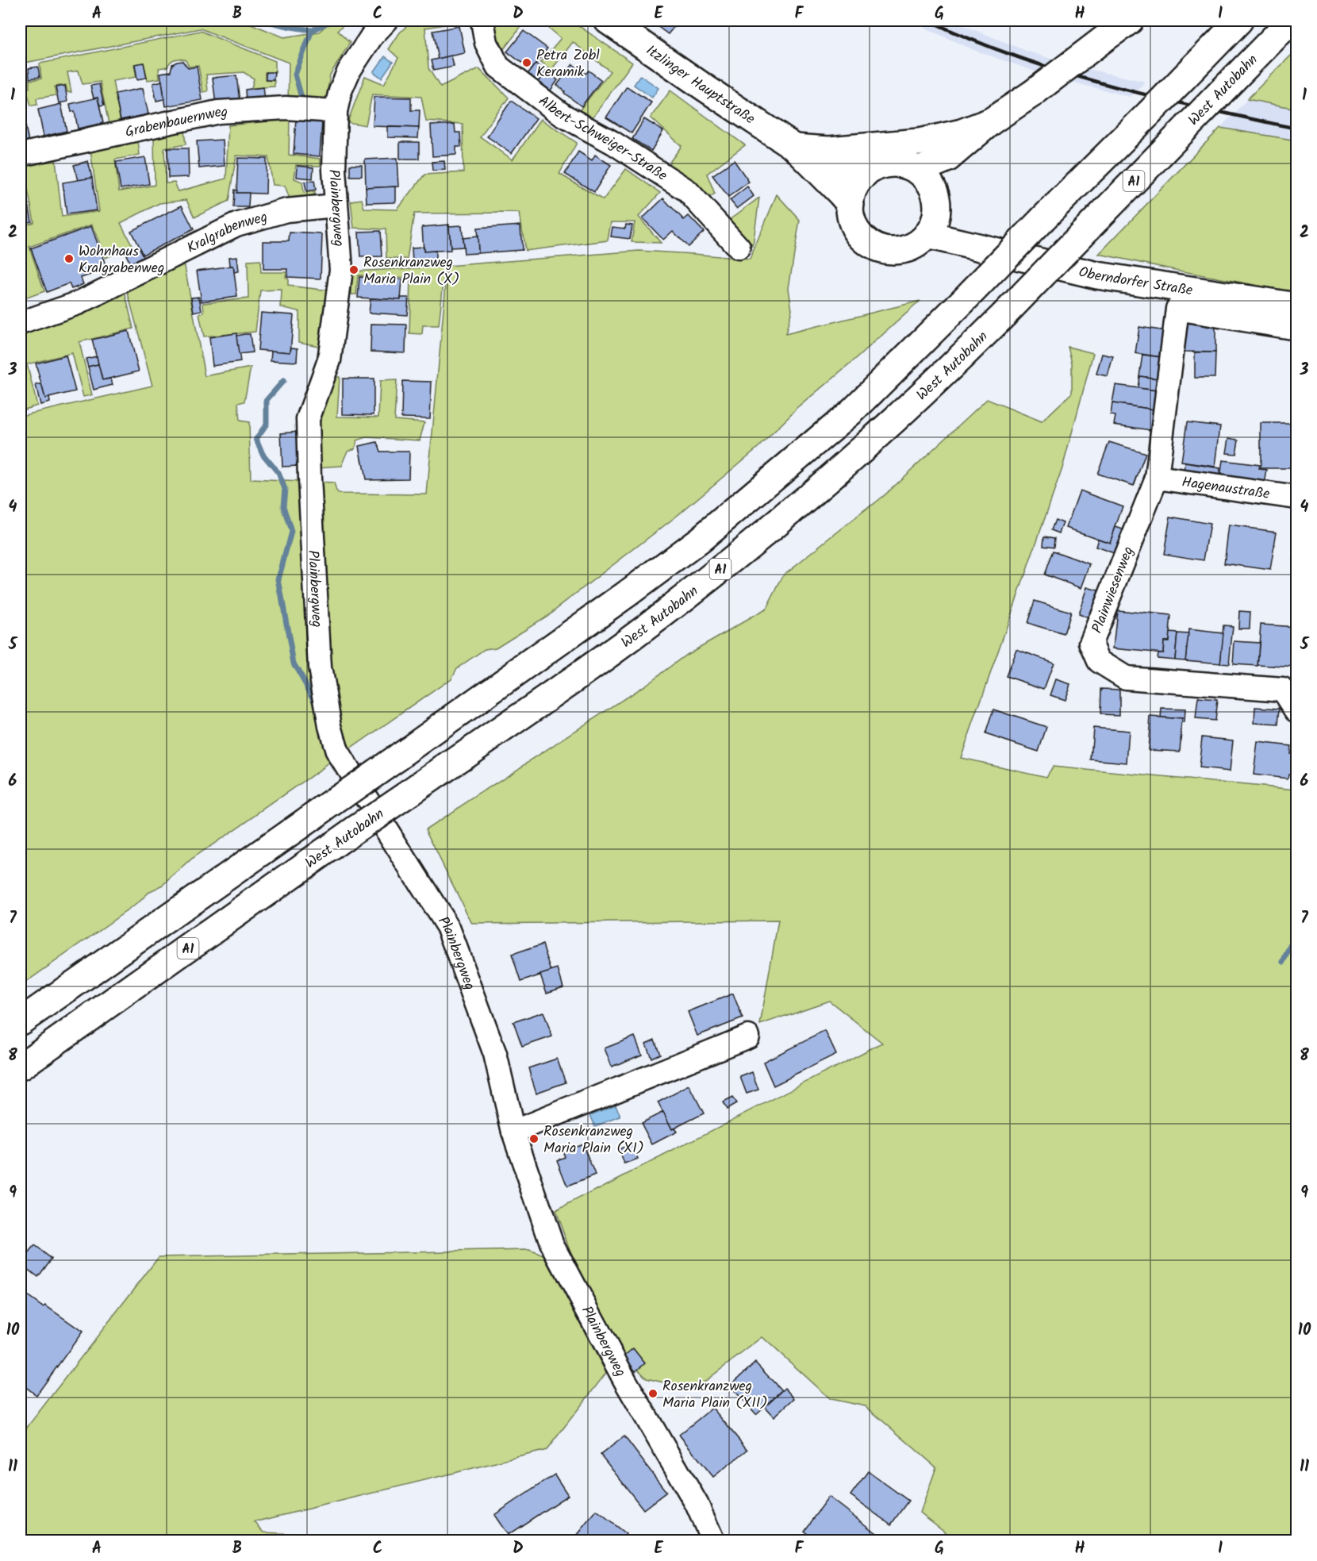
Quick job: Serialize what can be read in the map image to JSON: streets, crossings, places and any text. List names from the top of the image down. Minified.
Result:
{"streets":{"main road":["Itzlinger Hauptstraße","West Autobahn","A1","Oberndorfer Straße"],"street":["Grabenbauernweg","Albert-Schweiger-Straße","Plainbergweg","Kralgrabenweg","Hagenaustraße","Plainwiesenweg"]},"crossings":[["Grabenbauernweg","Plainbergweg"],["Plainbergweg","Kralgrabenweg"],["Oberndorfer Straße","Plainwiesenweg"],["Hagenaustraße","Plainwiesenweg"]],"places":["Petra Zobl Keramik","Wohnhaus Kralgrabenweg","Rosenkranzweg Maria Plain (X)","Rosenkranzweg Maria Plain (XI)","Rosenkranzweg Maria Plain (XII)"],"grid":{"columns":["A","B","C","D","E","F","G","H","I"],"rows":["1","2","3","4","5","6","7","8","9","10","11"]}}
